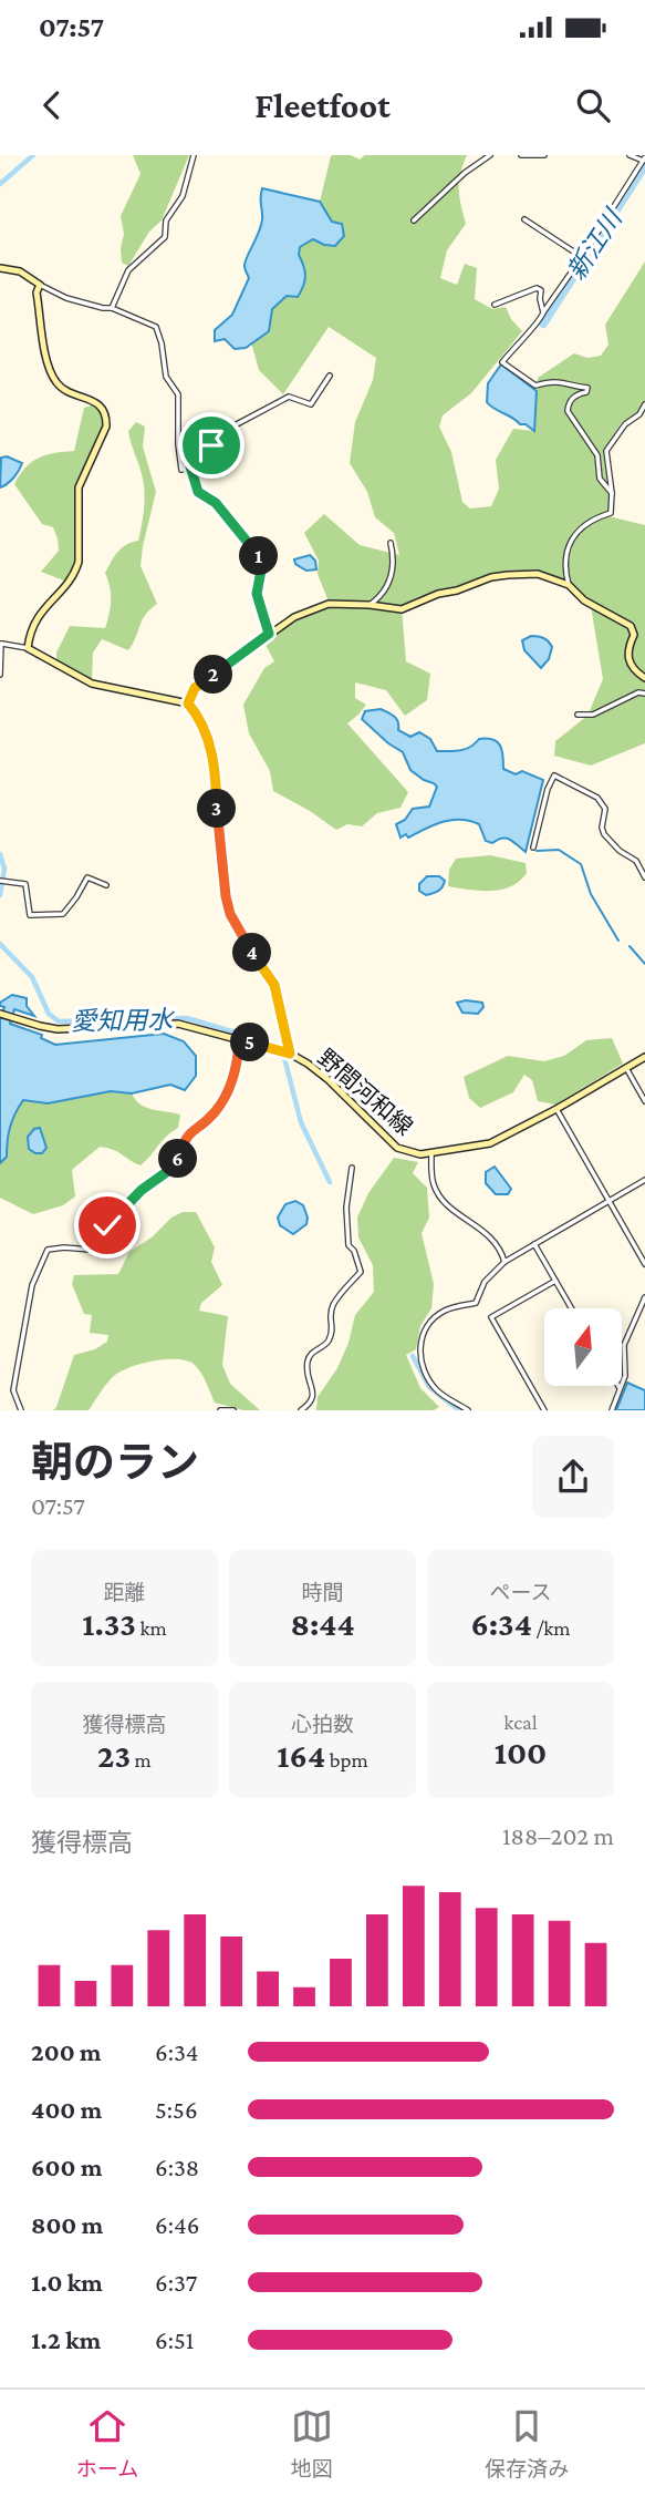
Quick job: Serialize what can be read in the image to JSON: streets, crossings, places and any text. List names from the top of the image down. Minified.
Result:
{"streets":{"main road":["野間河和線"]},"water":["新江川","愛知用水"],"north":"top","page":{"status":"07:57","header":"Fleetfoot","pins":["1","2","3","4","5","6"],"heading":["朝のラン","07:57"],"stats":[["距離","1.33 km"],["時間","8:44"],["ペース","6:34 /km"],["獲得標高","23 m"],["心拍数","164 bpm"],["kcal","100"]],"chart":["獲得標高","188–202 m"],"list":[{"name":"200 m","note":"6:34"},{"name":"400 m","note":"5:56"},{"name":"600 m","note":"6:38"},{"name":"800 m","note":"6:46"},{"name":"1.0 km","note":"6:37"},{"name":"1.2 km","note":"6:51"}],"tabs":["ホーム","地図","保存済み"]}}
